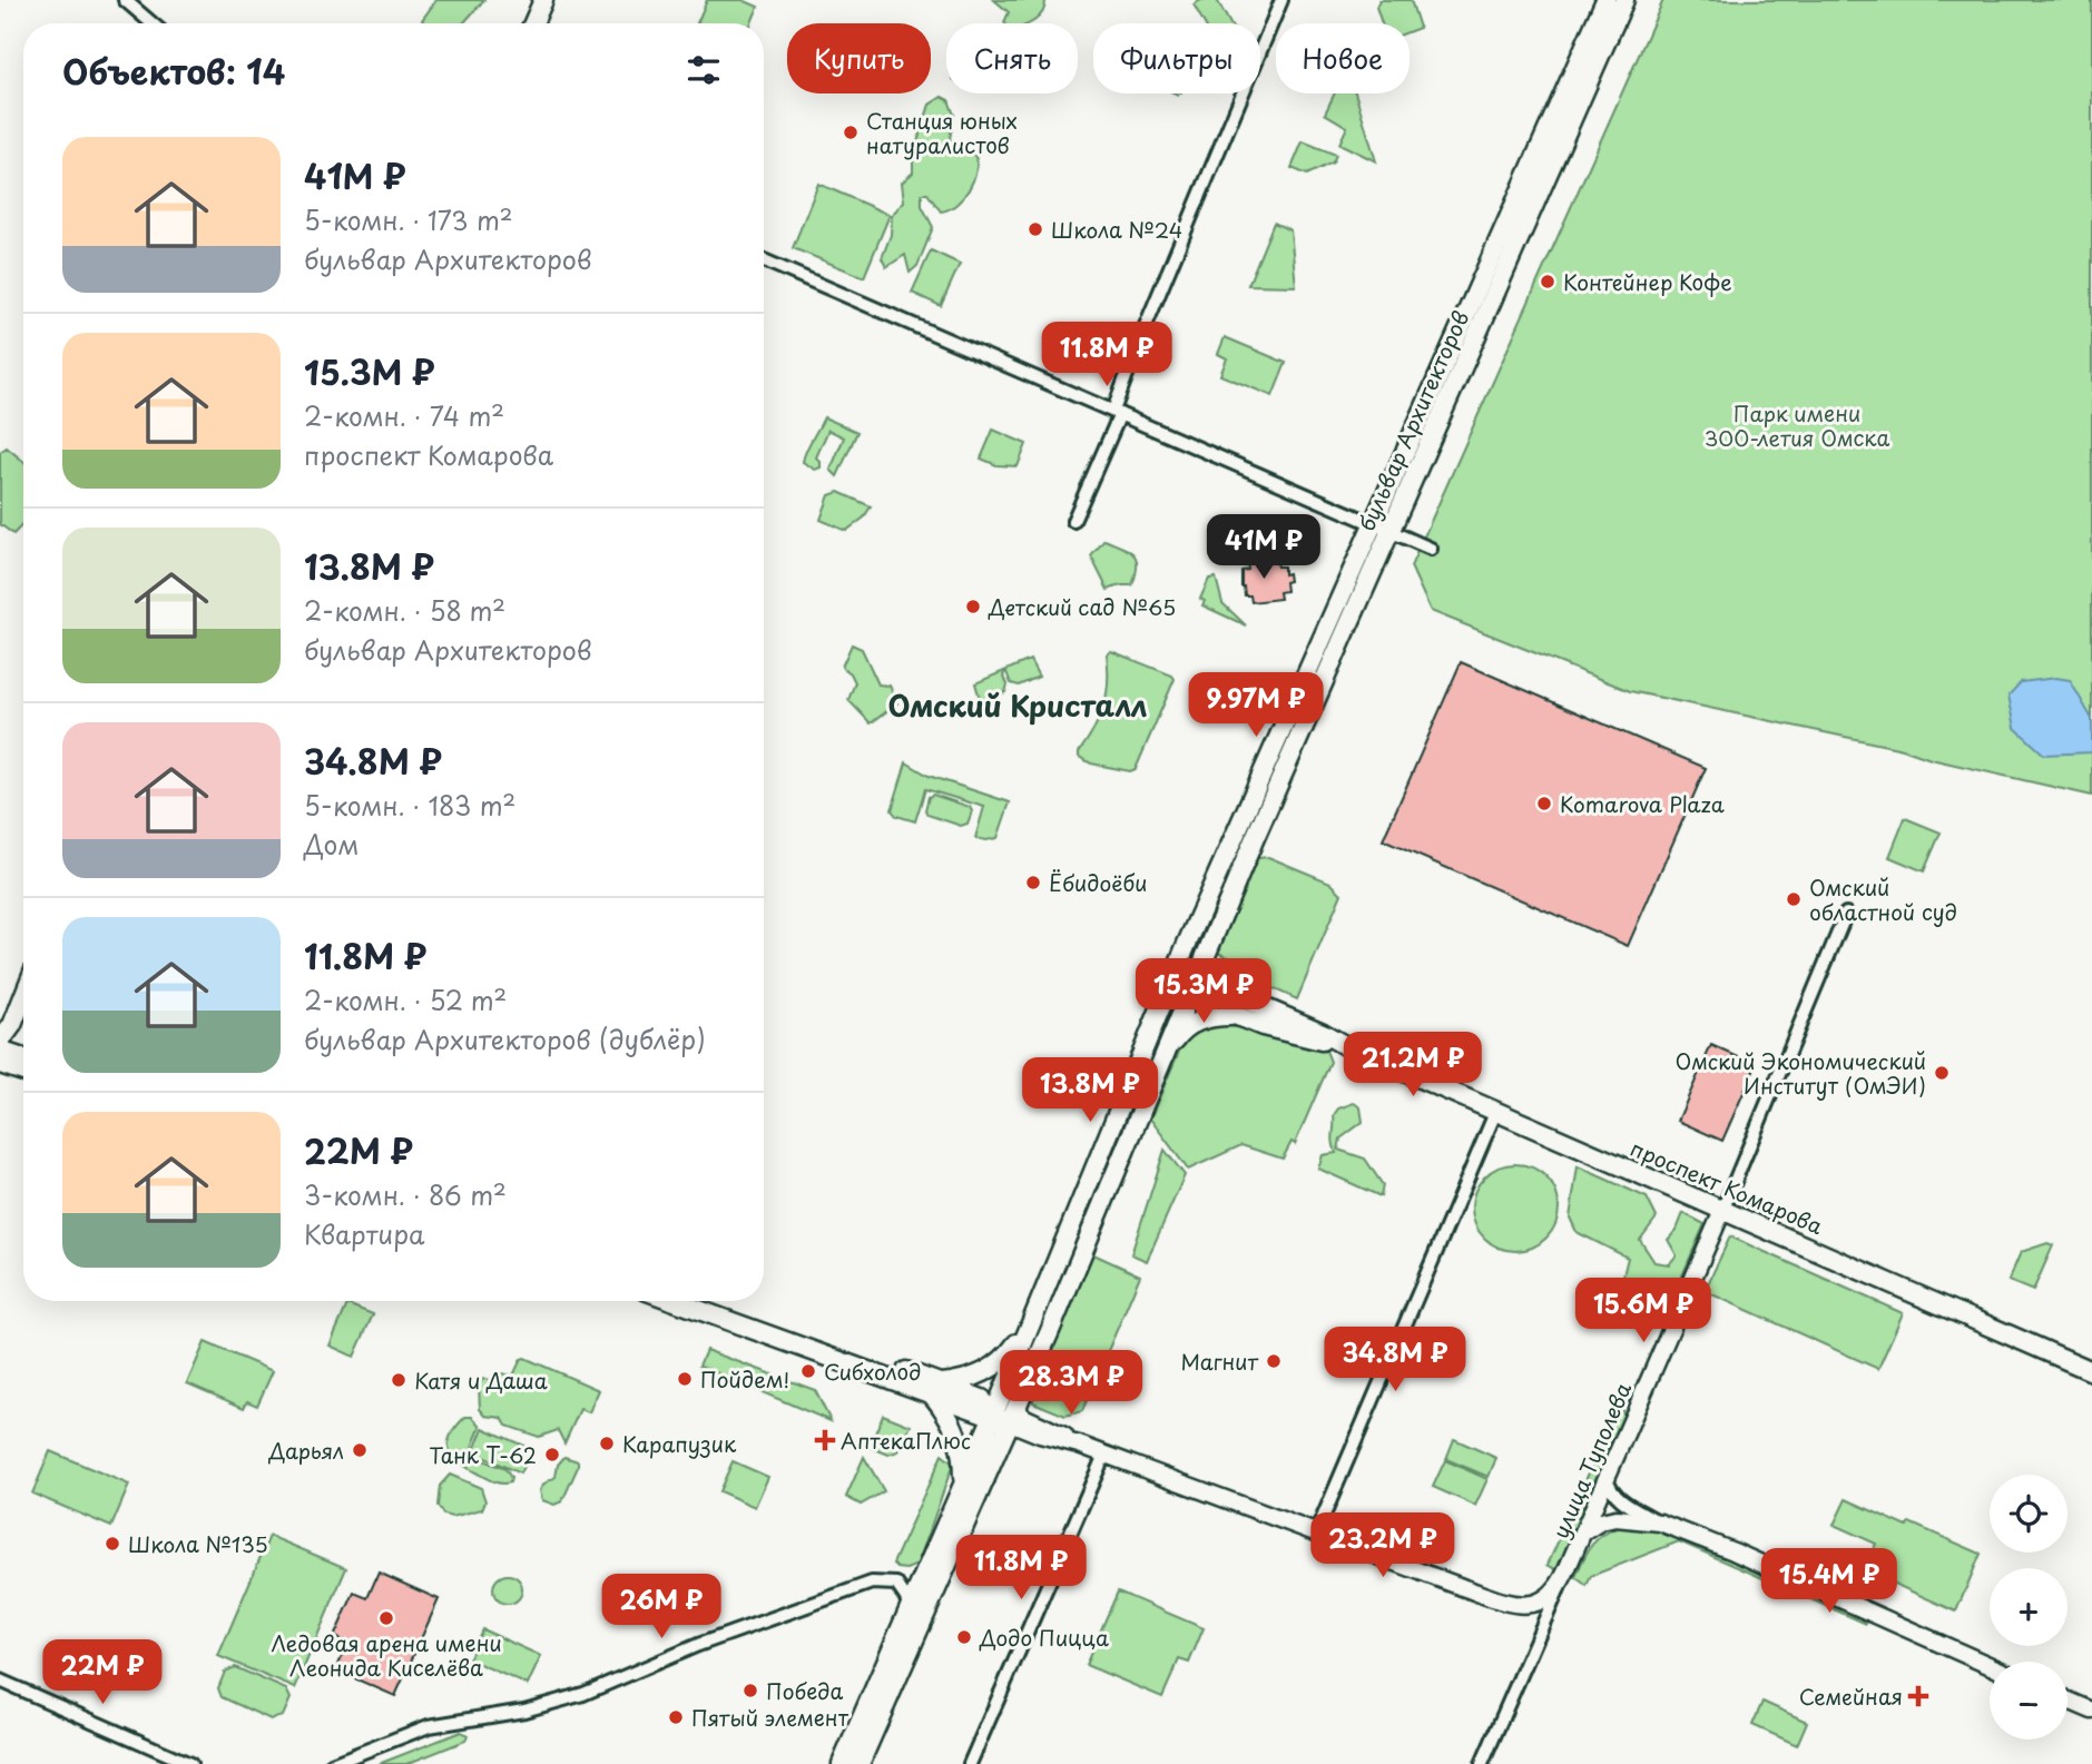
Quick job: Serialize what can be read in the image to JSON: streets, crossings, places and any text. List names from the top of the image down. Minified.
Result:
{"streets":{"main road":["бульвар Архитекторов","проспект Комарова"],"street":["улица Туполева"]},"crossings":[["бульвар Архитекторов","проспект Комарова"],["проспект Комарова","улица Туполева"]],"districts":["Омский Кристалл"],"parks":["Парк имени 300-летия Омска"],"places":{"other":["Станция юных натуралистов","Школа №24","Контейнер Кофе","Детский сад №65","Komarova Plaza","Ёбидоёби","Омский областной суд","Омский Экономический Институт (ОмЭИ)","Магнит","Сибхолод","Пойдем!","Катя и Даша","Карапузик","Дарьял","Танк Т-62","Школа №135","Ледовая арена имени Леонида Киселёва","Додо Пицца","Победа","Пятый элемент"],"health":["АптекаПлюс","Семейная"]},"page":{"chip":["Купить","Снять","Фильтры","Новое"],"heading":"Объектов: 14","list":[{"name":"41M ₽","note":"5-комн. · 173 m² · бульвар Архитекторов"},{"name":"15.3M ₽","note":"2-комн. · 74 m² · проспект Комарова"},{"name":"13.8M ₽","note":"2-комн. · 58 m² · бульвар Архитекторов"},{"name":"34.8M ₽","note":"5-комн. · 183 m² · Дом"},{"name":"11.8M ₽","note":"2-комн. · 52 m² · бульвар Архитекторов (дублёр)"},{"name":"22M ₽","note":"3-комн. · 86 m² · Квартира"}],"price":["11.8M ₽","41M ₽","9.97M ₽","15.3M ₽","21.2M ₽","13.8M ₽","15.6M ₽","34.8M ₽","28.3M ₽","23.2M ₽","11.8M ₽","15.4M ₽","26M ₽","22M ₽"],"map_buttons":["+","−"]}}
